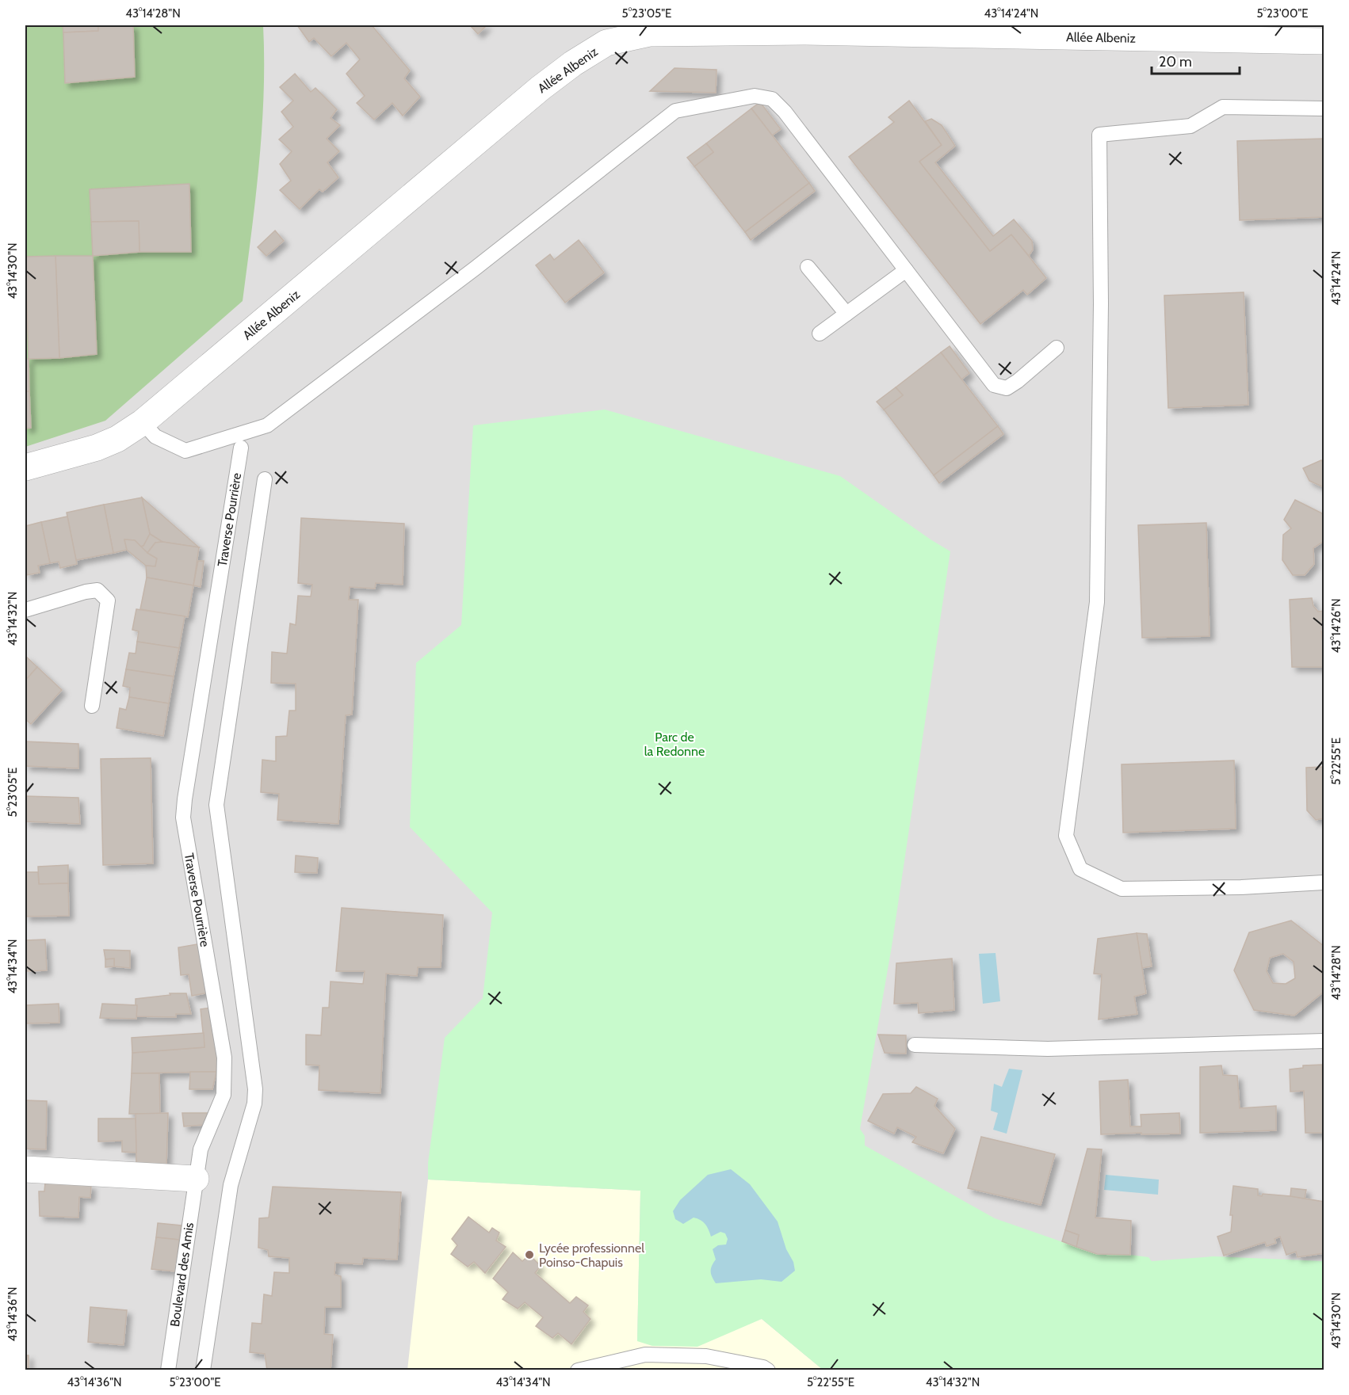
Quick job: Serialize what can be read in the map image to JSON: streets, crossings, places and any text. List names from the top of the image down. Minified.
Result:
{"streets":{"street":["Allée Albeniz"],"lane":["Traverse Pourrière","Boulevard des Amis"]},"crossings":[["Traverse Pourrière","Boulevard des Amis"]],"parks":["Parc de la Redonne"],"places":["Lycée professionnel Poinso-Chapuis"],"scale_bar":"20 m","coordinates":["43°14'28\"N","5°23'05\"E","43°14'24\"N","5°23'00\"E","43°14'30\"N","43°14'32\"N","43°14'26\"N","5°22'55\"E","43°14'34\"N","43°14'36\"N"]}
